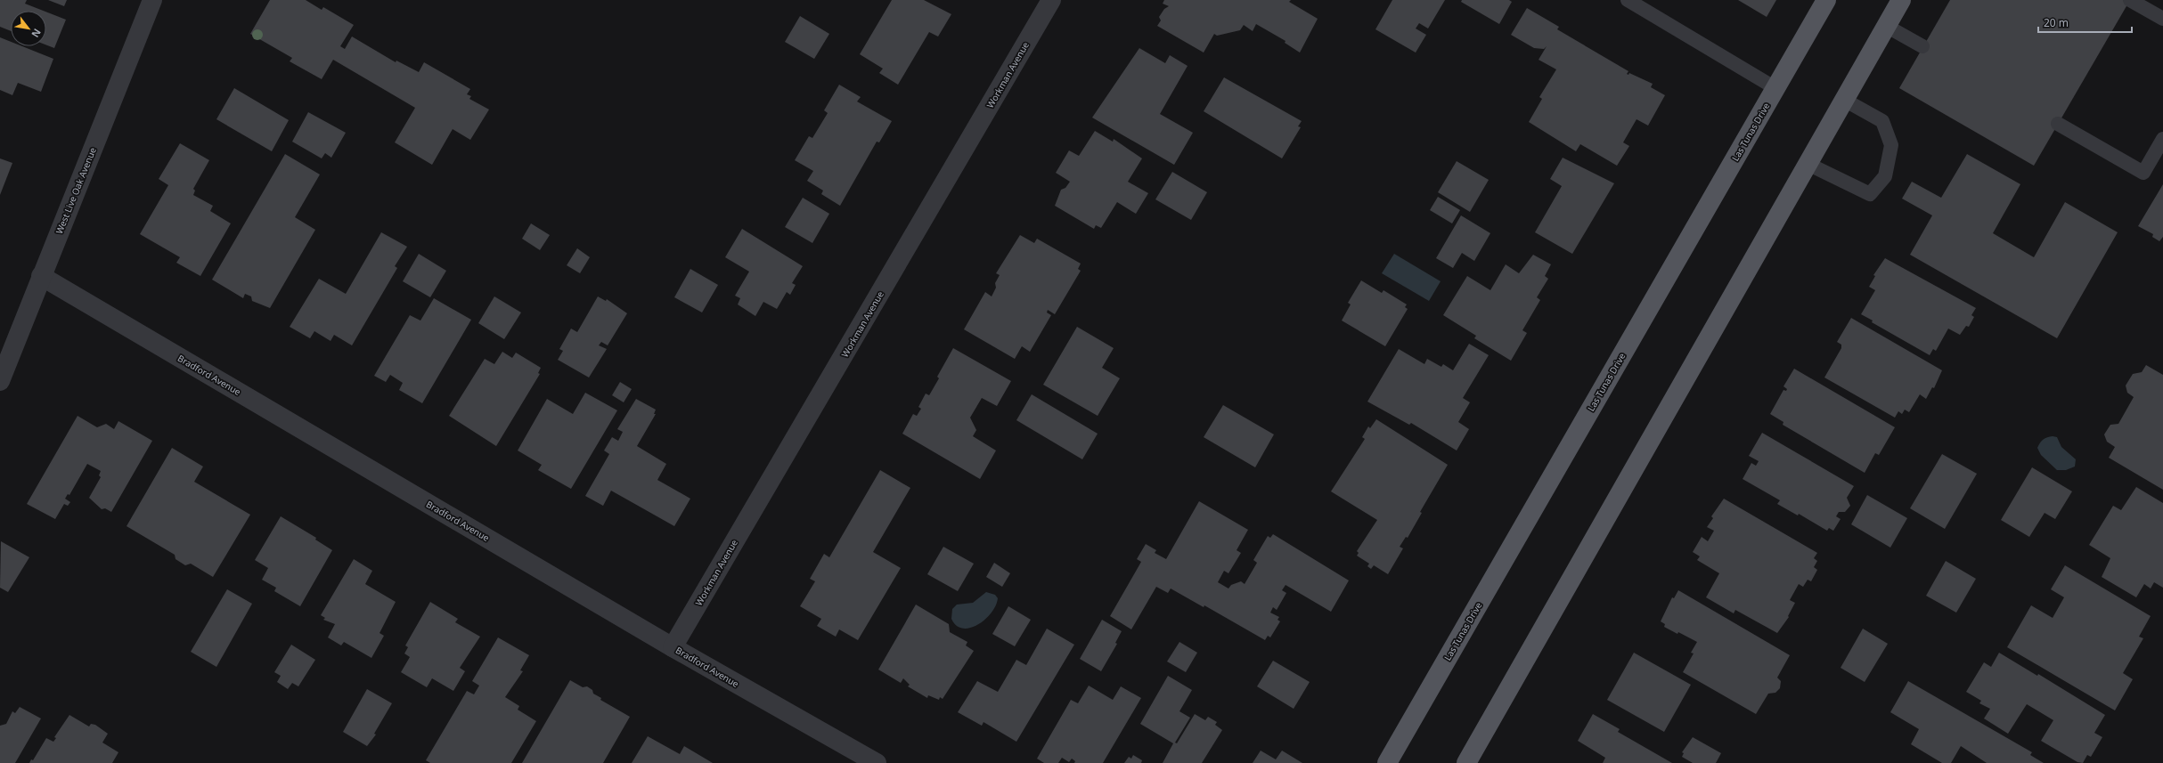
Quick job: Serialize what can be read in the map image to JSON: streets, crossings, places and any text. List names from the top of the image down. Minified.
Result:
{"streets":{"main road":["Las Tunas Drive"],"street":["Workman Avenue","West Live Oak Avenue","Bradford Avenue"]},"crossings":[["Workman Avenue","Bradford Avenue"],["West Live Oak Avenue","Bradford Avenue"]],"scale_bar":"20 m","north":"bottom right"}
